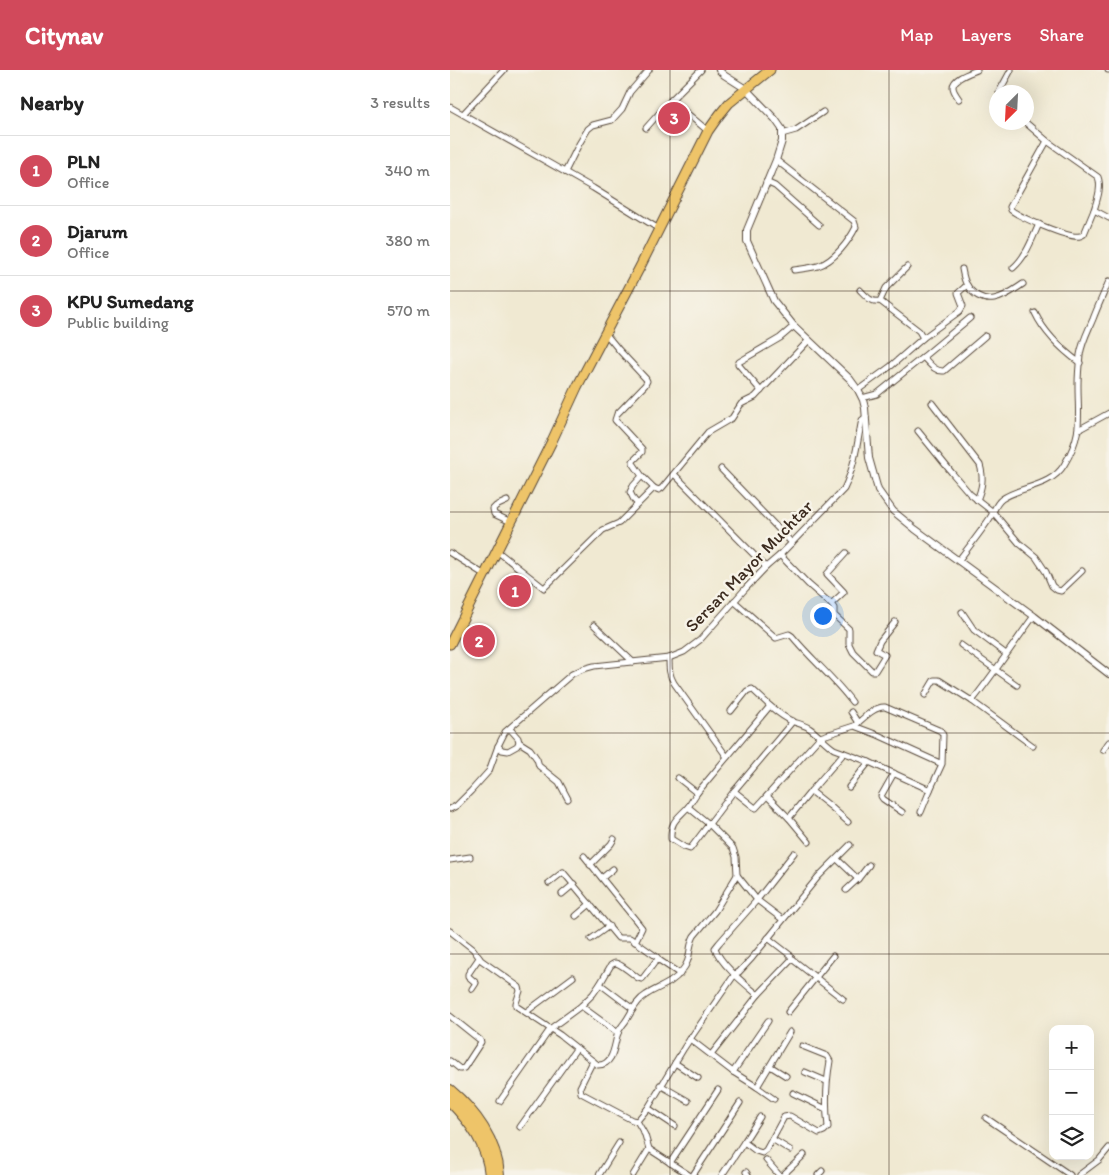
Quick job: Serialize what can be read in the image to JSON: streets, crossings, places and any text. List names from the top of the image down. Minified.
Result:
{"streets":{"street":["Sersan Mayor Muchtar"]},"north":"bottom left","page":{"header":"Citynav","nav":["Map","Layers","Share"],"heading":["Nearby","3 results"],"pins":["3","1","2"],"list":[{"mark":"1","name":"PLN","note":"Office","value":"340 m"},{"mark":"2","name":"Djarum","note":"Office","value":"380 m"},{"mark":"3","name":"KPU Sumedang","note":"Public building","value":"570 m"}],"map_buttons":["+","−"]}}
